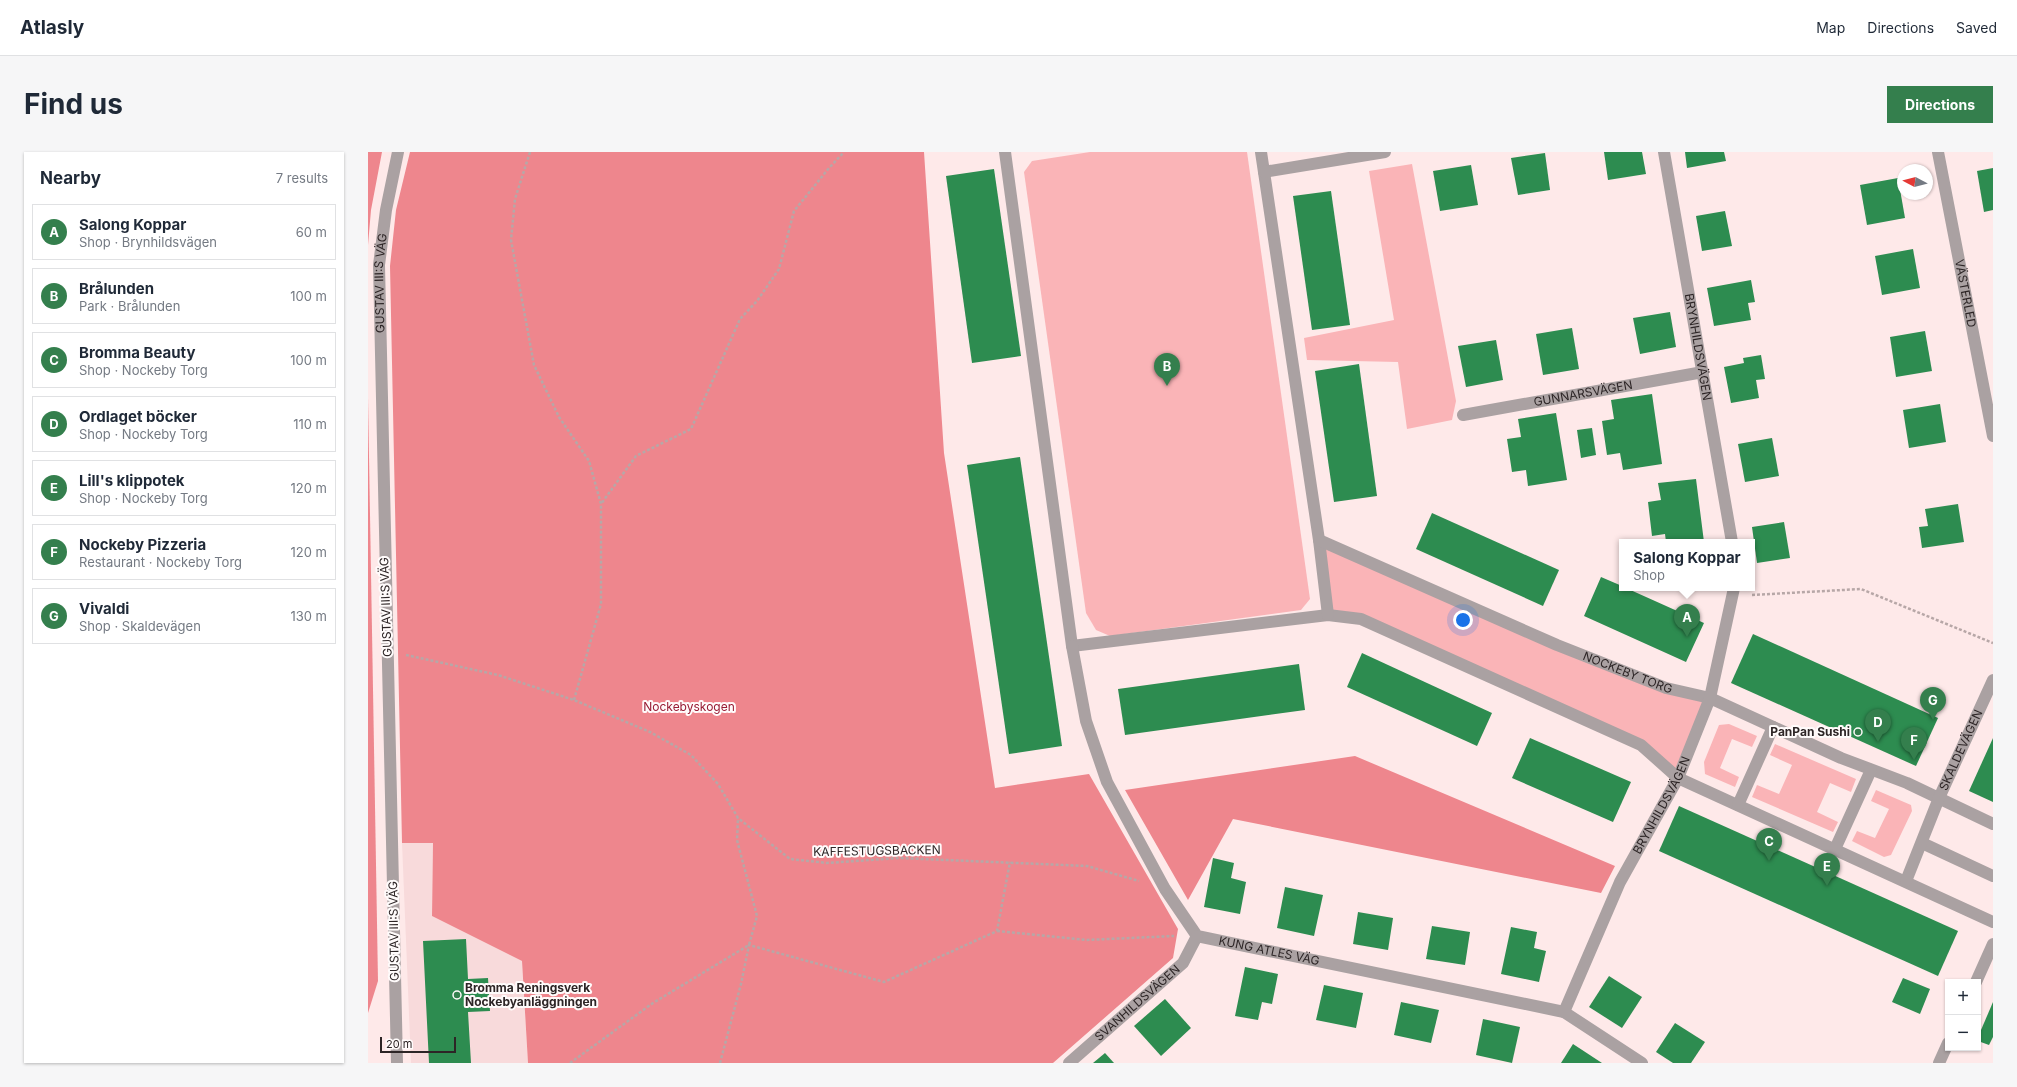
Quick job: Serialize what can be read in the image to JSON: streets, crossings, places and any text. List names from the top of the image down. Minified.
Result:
{"streets":{"street":["GUSTAV III:S VÄG","VÄSTERLED","BRYNHILDSVÄGEN","GUNNARSVÄGEN","NOCKEBY TORG","SKALDEVÄGEN","KUNG ATLES VÄG","SVANHILDSVÄGEN"],"path":["KAFFESTUGSBACKEN"]},"crossings":[["GUSTAV III:S VÄG","KAFFESTUGSBACKEN"],["BRYNHILDSVÄGEN","GUNNARSVÄGEN"],["BRYNHILDSVÄGEN","NOCKEBY TORG"],["BRYNHILDSVÄGEN","KUNG ATLES VÄG"],["NOCKEBY TORG","SKALDEVÄGEN"],["KUNG ATLES VÄG","SVANHILDSVÄGEN"]],"parks":["Nockebyskogen"],"places":["PanPan Sushi","Bromma Reningsverk Nockebyanläggningen"],"scale_bar":"20 m","north":"left","page":{"header":"Atlasly","nav":["Map","Directions","Saved"],"buttons":"Directions","title":"Find us","heading":["Nearby","7 results"],"list":[{"mark":"A","name":"Salong Koppar","note":"Shop · Brynhildsvägen","value":"60 m"},{"mark":"B","name":"Brålunden","note":"Park · Brålunden","value":"100 m"},{"mark":"C","name":"Bromma Beauty","note":"Shop · Nockeby Torg","value":"100 m"},{"mark":"D","name":"Ordlaget böcker","note":"Shop · Nockeby Torg","value":"110 m"},{"mark":"E","name":"Lill's klippotek","note":"Shop · Nockeby Torg","value":"120 m"},{"mark":"F","name":"Nockeby Pizzeria","note":"Restaurant · Nockeby Torg","value":"120 m"},{"mark":"G","name":"Vivaldi","note":"Shop · Skaldevägen","value":"130 m"}],"pins":["B","A","G","D","F","C","E"],"popup":["Salong Koppar","Shop"],"map_buttons":["+","−"],"scale":"20 m"}}
